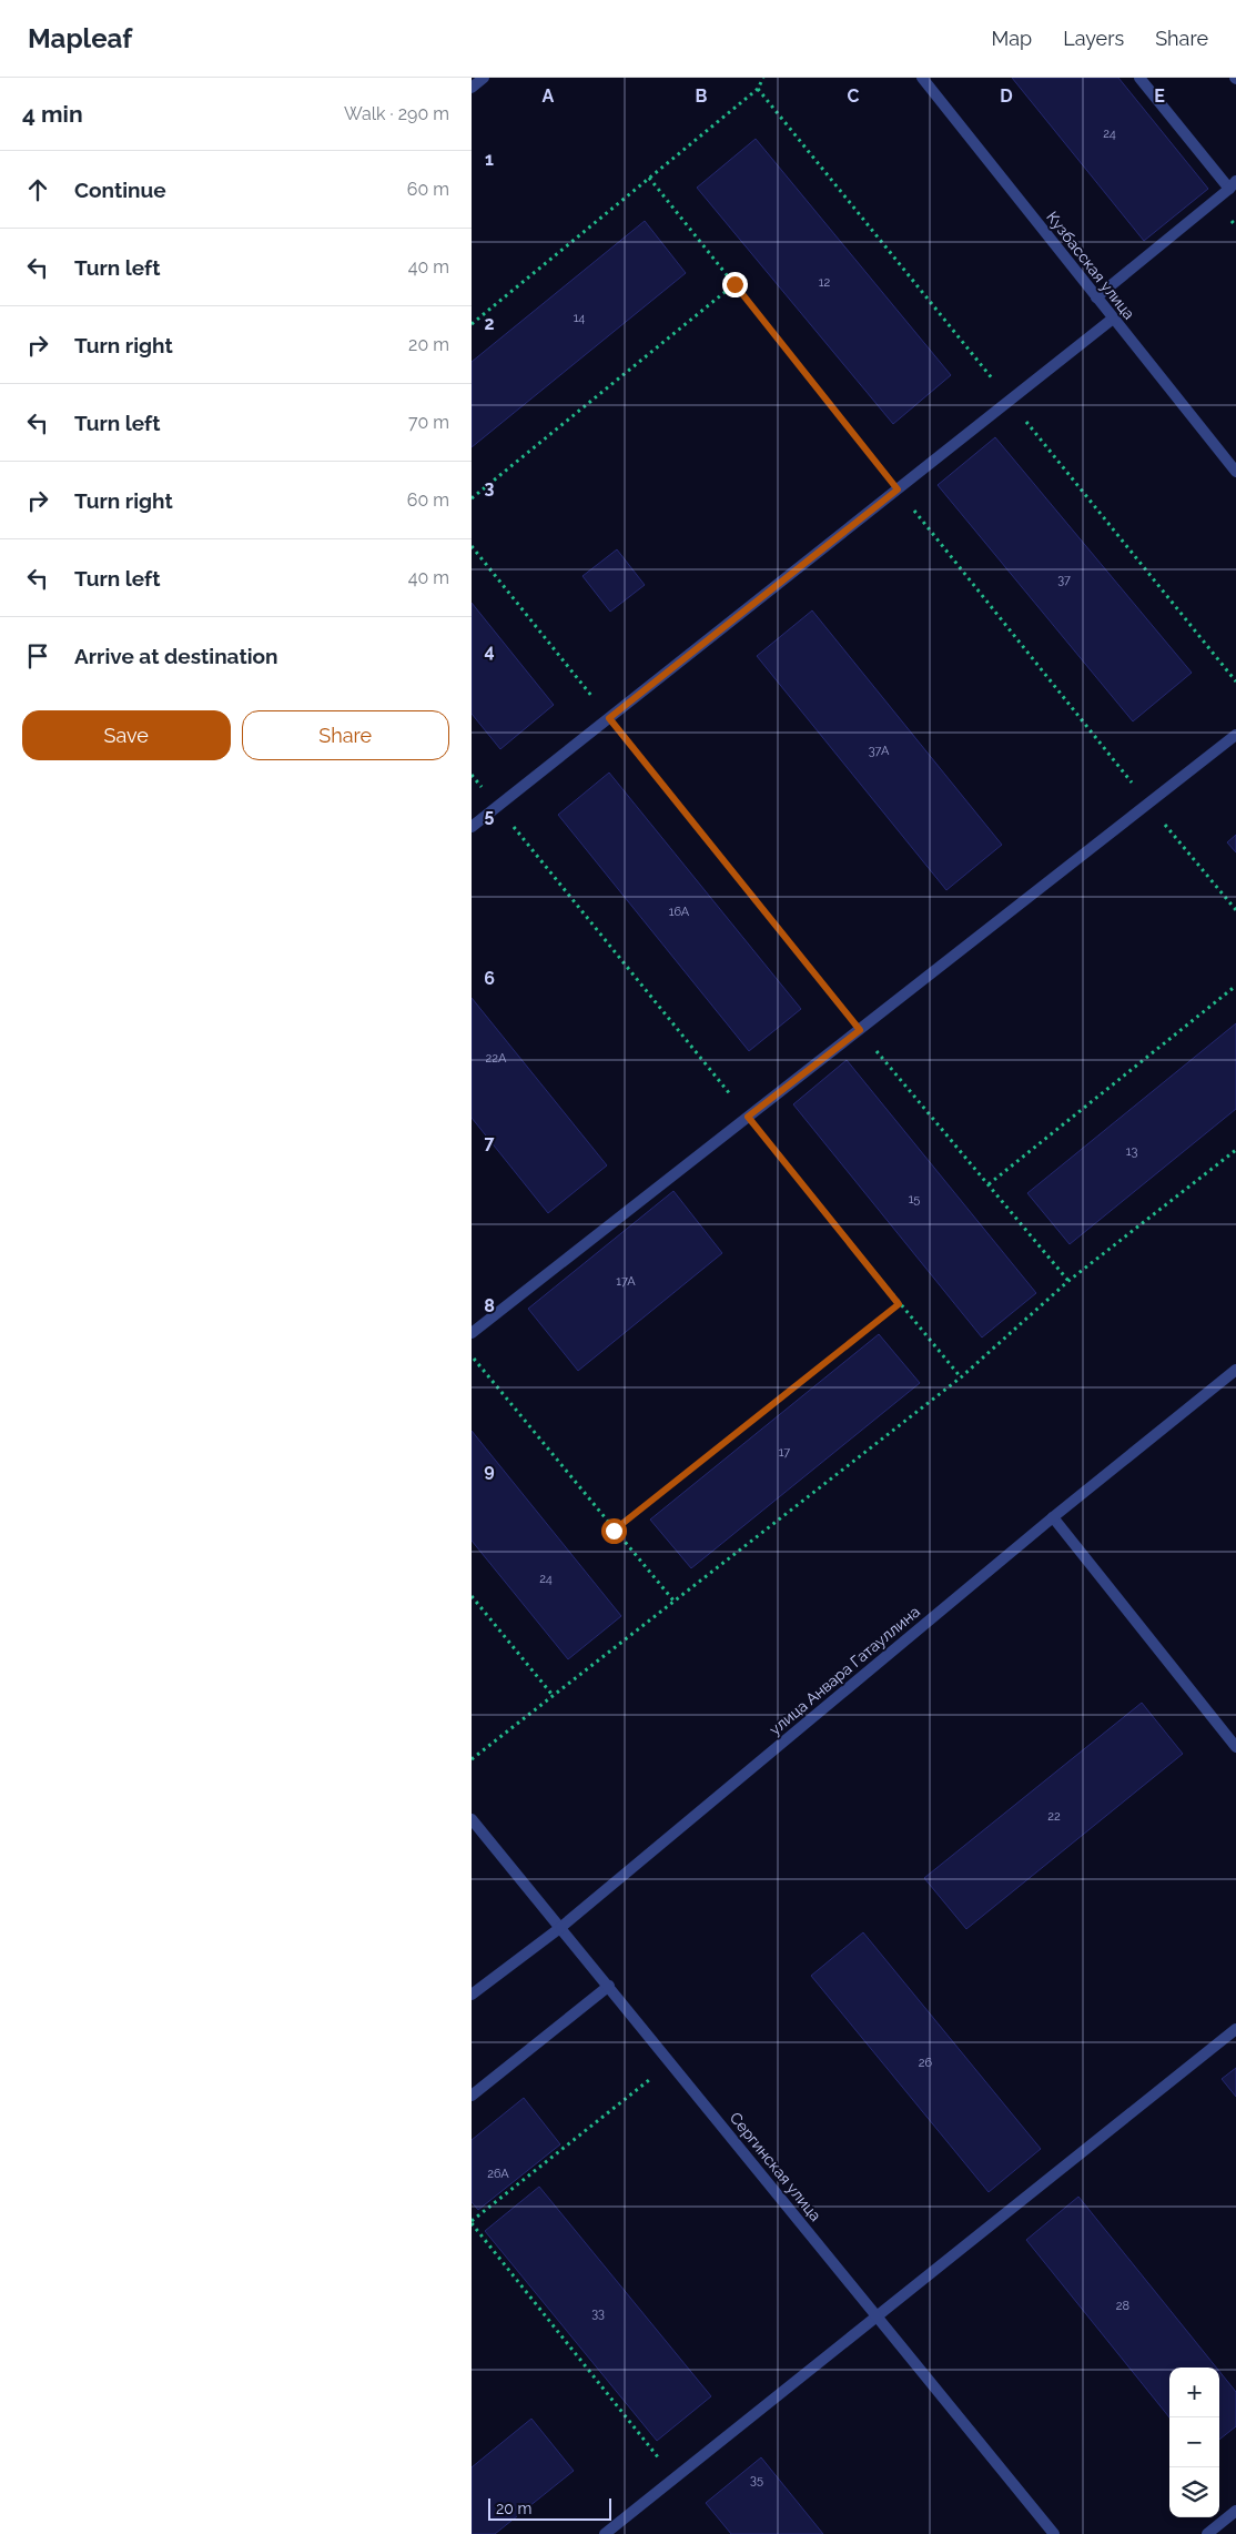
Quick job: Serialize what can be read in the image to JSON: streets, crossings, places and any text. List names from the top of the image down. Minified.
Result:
{"streets":{"street":["Кузбасская улица","улица Анвара Гатауллина","Сергинская улица"]},"crossings":[["улица Анвара Гатауллина","Сергинская улица"]],"house_numbers":["24","12","14","37","37А","16А","22А","13","15","17А","17","24","22","26","26А","28","33","35"],"scale_bar":"20 m","page":{"header":"Mapleaf","nav":["Map","Layers","Share"],"heading":["4 min","Walk · 290 m"],"list":[["Continue","60 m"],["Turn left","40 m"],["Turn right","20 m"],["Turn left","70 m"],["Turn right","60 m"],["Turn left","40 m"],"Arrive at destination"],"buttons":["Save","Share"],"map_buttons":["+","−"],"scale":"20 m"},"grid":{"columns":["A","B","C","D","E"],"rows":["1","2","3","4","5","6","7","8","9"]}}
